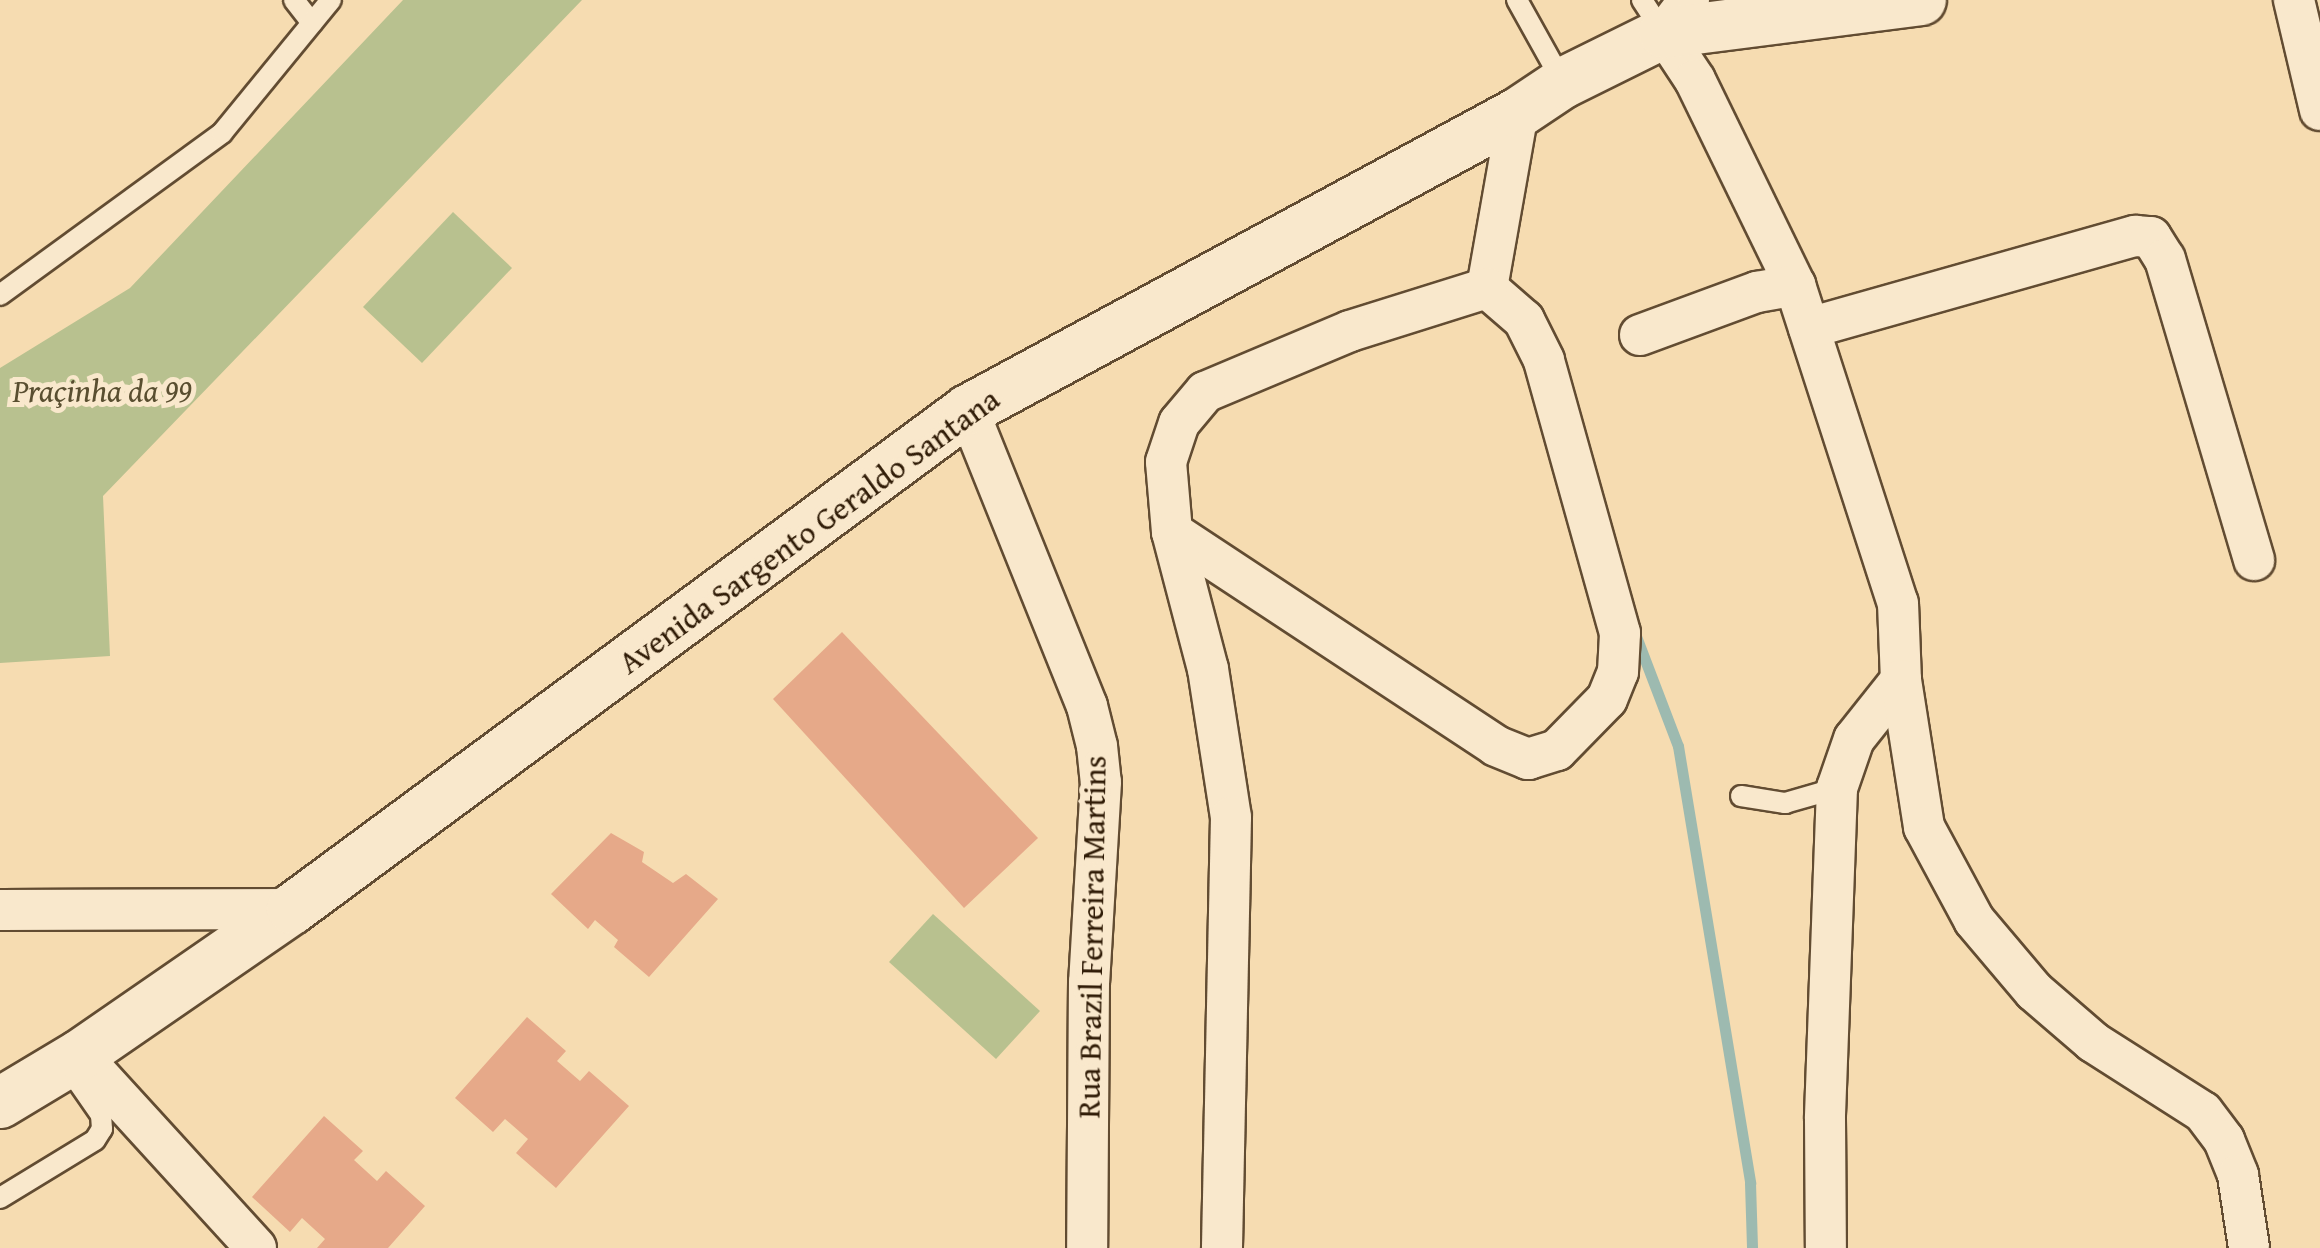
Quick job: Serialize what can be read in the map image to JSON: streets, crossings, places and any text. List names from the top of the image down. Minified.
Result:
{"streets":{"street":["Avenida Sargento Geraldo Santana","Rua Brazil Ferreira Martins"]},"crossings":[["Avenida Sargento Geraldo Santana","Rua Brazil Ferreira Martins"]],"parks":["Praçinha da 99"]}
